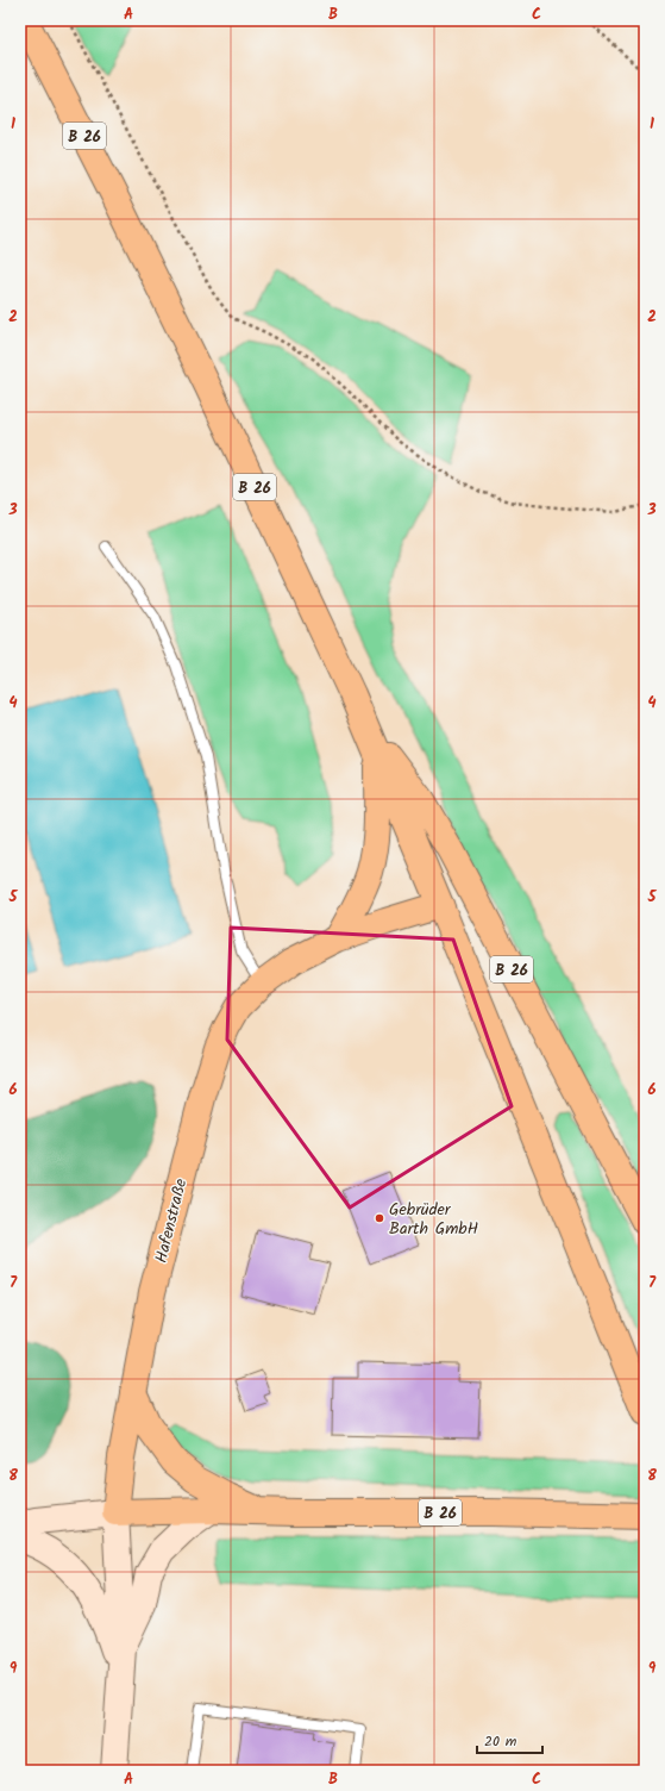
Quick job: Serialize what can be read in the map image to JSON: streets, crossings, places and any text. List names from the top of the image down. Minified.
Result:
{"streets":{"main road":["B 26","Hafenstraße"]},"crossings":[["B 26","Hafenstraße"]],"places":["Gebrüder Barth GmbH"],"scale_bar":"20 m","grid":{"columns":["A","B","C"],"rows":["1","2","3","4","5","6","7","8","9"]}}
